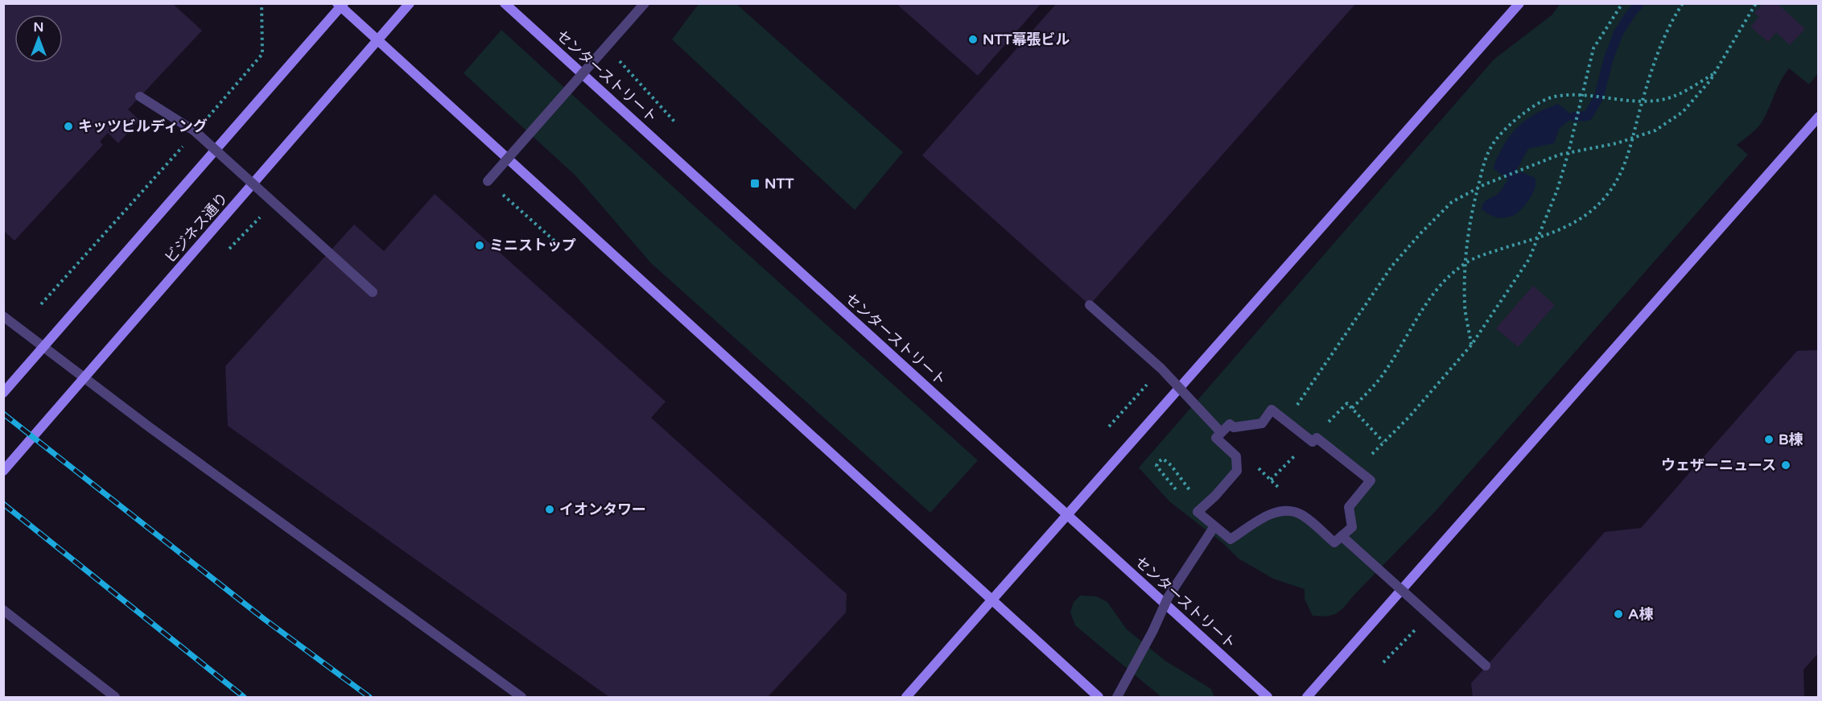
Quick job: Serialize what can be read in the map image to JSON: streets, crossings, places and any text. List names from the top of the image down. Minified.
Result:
{"streets":{"street":["センターストリート","ビジネス通り"]},"places":{"other":["NTT幕張ビル","キッツビルディング","ミニストップ","B棟","ウェザーニュース","イオンタワー","A棟"],"transit":["NTT"]},"north":"top"}
